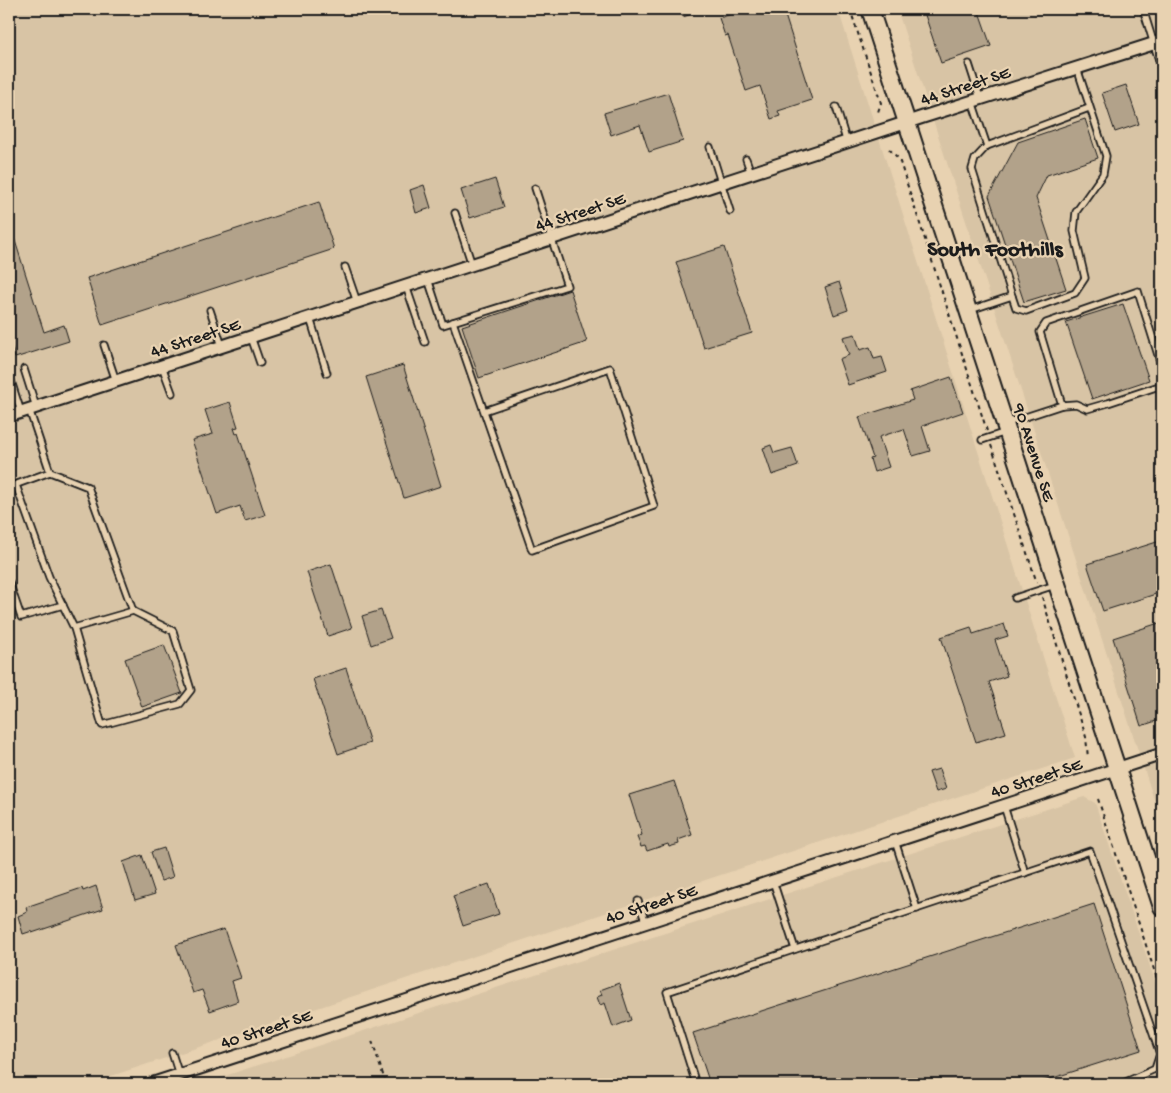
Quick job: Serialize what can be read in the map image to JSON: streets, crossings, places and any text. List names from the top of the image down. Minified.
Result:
{"streets":{"street":["44 Street SE","90 Avenue SE","40 Street SE"]},"crossings":[["44 Street SE","90 Avenue SE"],["90 Avenue SE","40 Street SE"]],"districts":["South Foothills"]}
